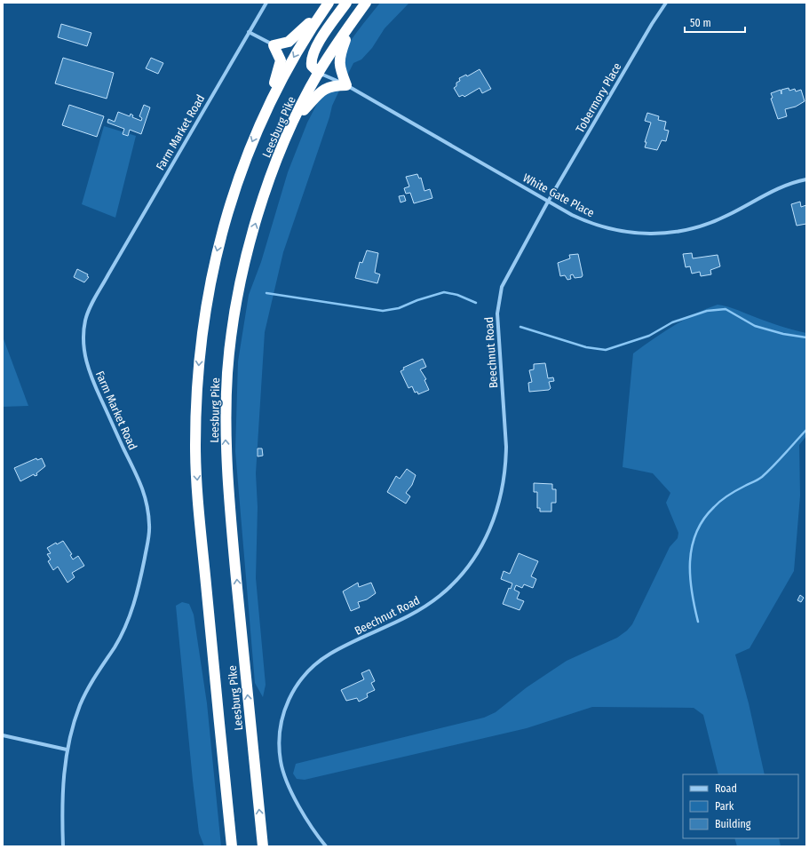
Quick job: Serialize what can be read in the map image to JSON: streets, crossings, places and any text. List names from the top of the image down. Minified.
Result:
{"streets":{"highway":["Leesburg Pike"],"street":["Tobermory Place","Farm Market Road","White Gate Place","Beechnut Road"]},"crossings":[["Tobermory Place","White Gate Place"],["Tobermory Place","Beechnut Road"],["Leesburg Pike","White Gate Place"],["White Gate Place","Beechnut Road"]],"legend":["Road","Park","Building"],"scale_bar":"50 m"}
